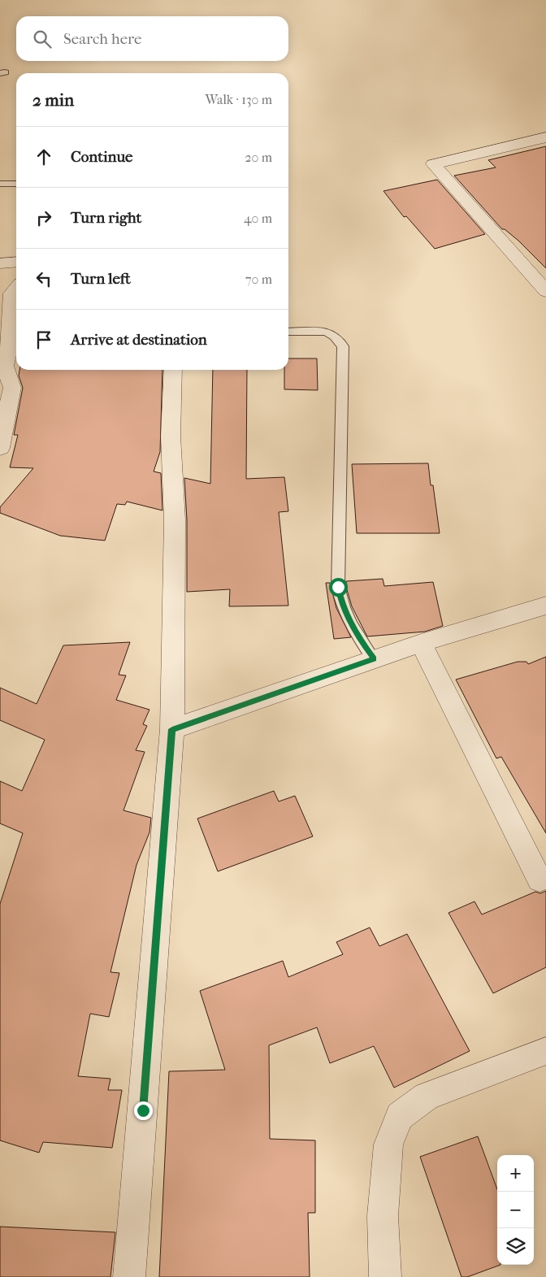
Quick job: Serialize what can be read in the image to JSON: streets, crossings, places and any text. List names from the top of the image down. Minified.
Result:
{"page":{"search":"Search here","heading":["2 min","Walk · 130 m"],"list":[["Continue","20 m"],["Turn right","40 m"],["Turn left","70 m"],"Arrive at destination"],"map_buttons":["+","−"]}}
